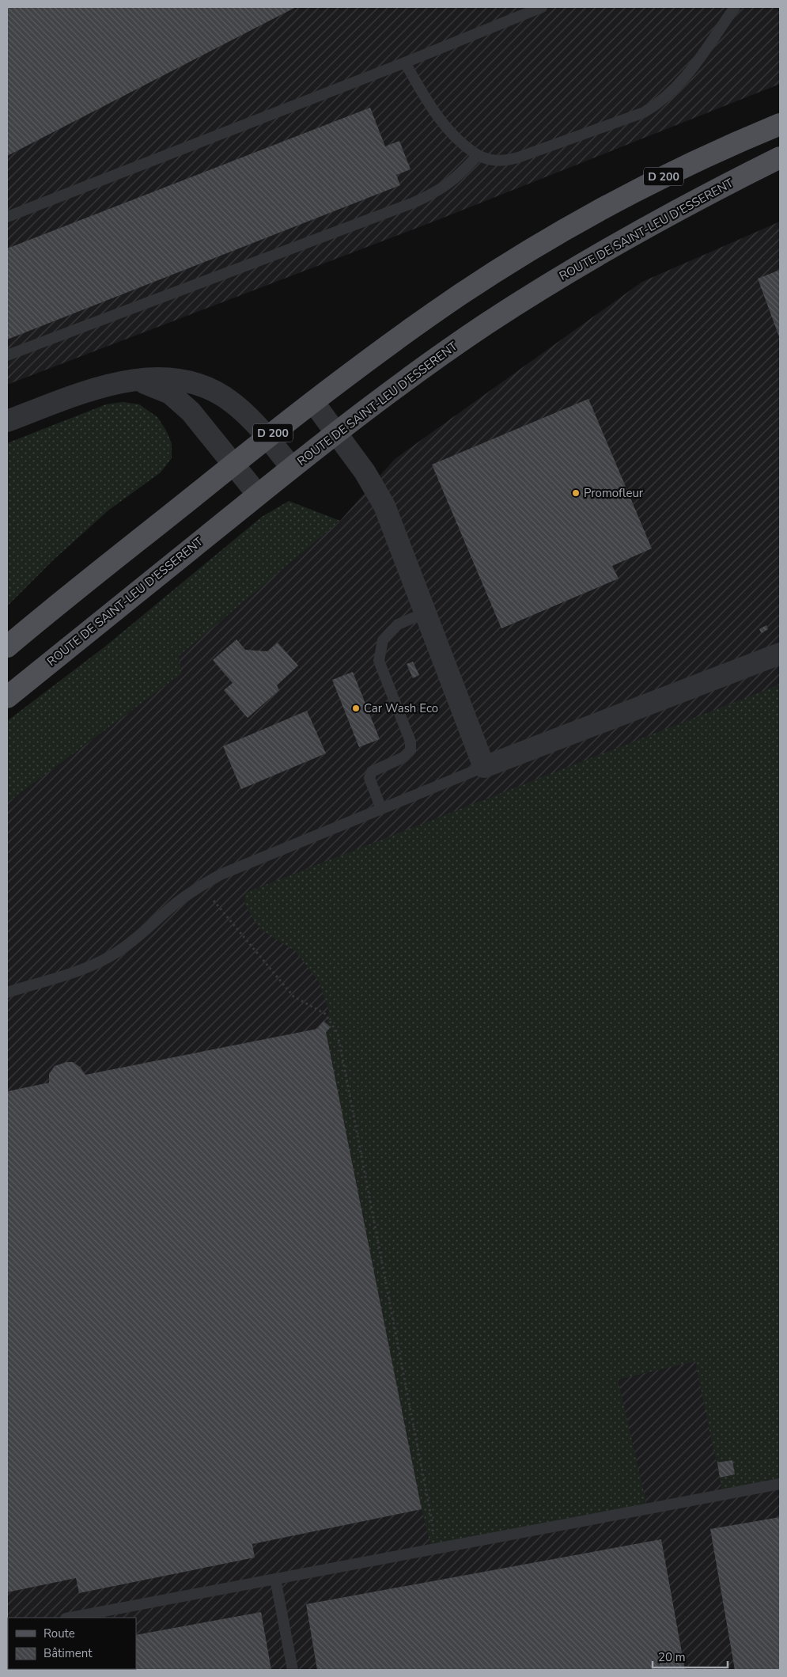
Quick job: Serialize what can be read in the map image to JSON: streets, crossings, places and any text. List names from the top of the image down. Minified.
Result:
{"streets":{"main road":["D 200","ROUTE DE SAINT-LEU D'ESSERENT"]},"places":["Promofleur","Car Wash Eco"],"legend":["Route","Bâtiment"],"scale_bar":"20 m"}
